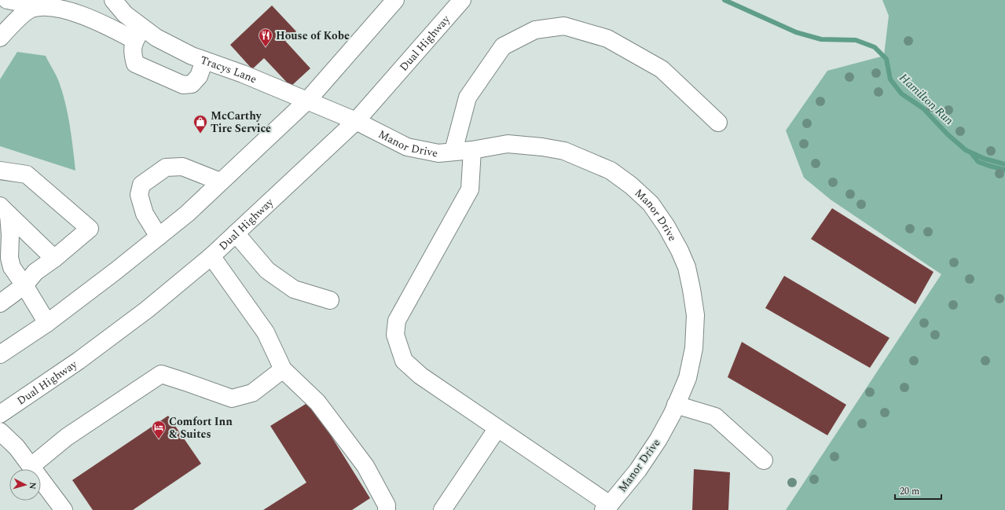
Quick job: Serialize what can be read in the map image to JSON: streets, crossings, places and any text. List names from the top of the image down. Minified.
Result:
{"streets":{"main road":["Dual Highway","Tracys Lane","Manor Drive"]},"crossings":[["Dual Highway","Tracys Lane"],["Dual Highway","Manor Drive"],["Tracys Lane","Manor Drive"]],"water":["Hamilton Run"],"places":{"restaurant":["House of Kobe"],"shop":["McCarthy Tire Service"],"hotel":["Comfort Inn & Suites"]},"scale_bar":"20 m","north":"right"}
